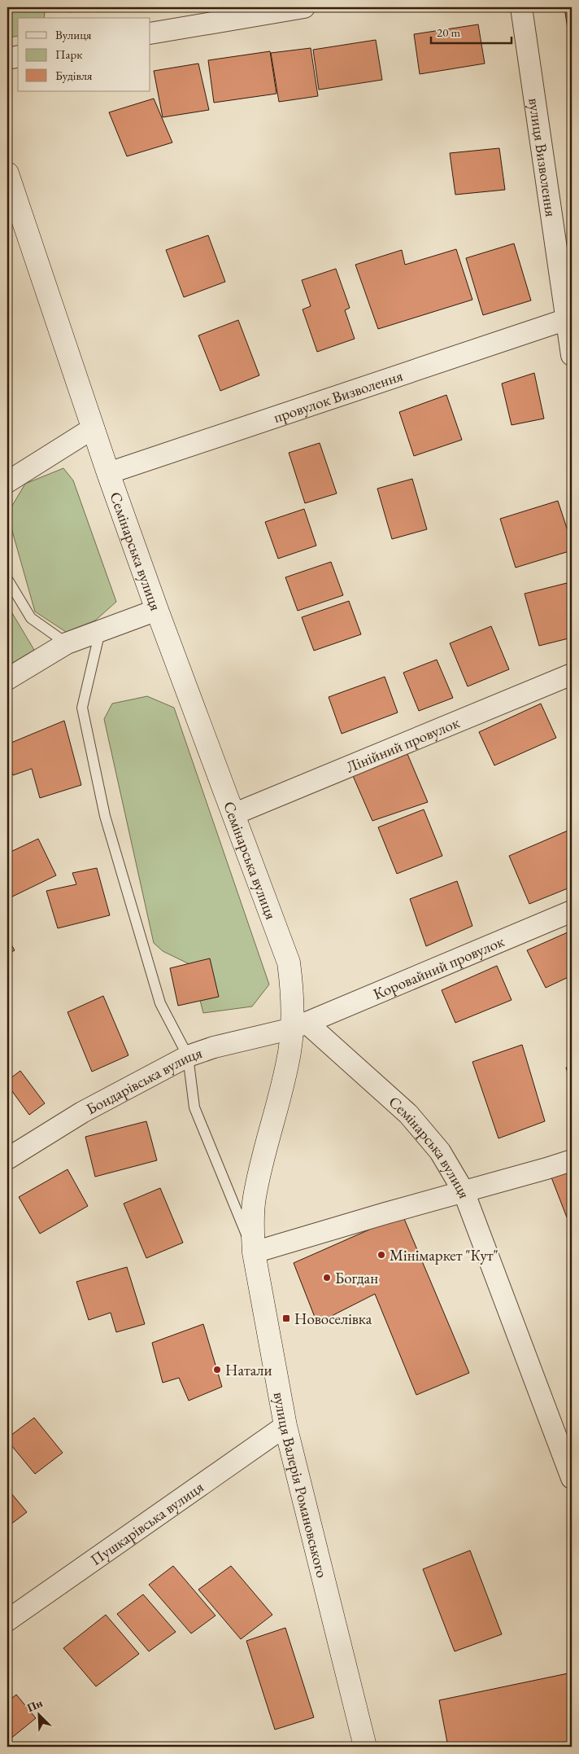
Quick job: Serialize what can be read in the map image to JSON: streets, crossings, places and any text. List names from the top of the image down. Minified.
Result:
{"streets":{"street":["вулиця Визволення","провулок Визволення","Семінарська вулиця","Лінійний провулок","Коровайний провулок","Бондарівська вулиця","вулиця Валерія Романовського","Пушкарівська вулиця"]},"crossings":[["вулиця Визволення","провулок Визволення"],["провулок Визволення","Семінарська вулиця"],["Семінарська вулиця","Лінійний провулок"],["Семінарська вулиця","Коровайний провулок"],["Семінарська вулиця","Бондарівська вулиця"],["Семінарська вулиця","вулиця Валерія Романовського"],["Коровайний провулок","Бондарівська вулиця"],["Коровайний провулок","вулиця Валерія Романовського"],["Бондарівська вулиця","вулиця Валерія Романовського"],["вулиця Валерія Романовського","Пушкарівська вулиця"]],"places":{"other":["Мінімаркет \"Кут\"","Богдан","Натали"],"transit":["Новоселівка"]},"legend":["Вулиця","Парк","Будівля"],"scale_bar":"20 m","north":"top left"}
